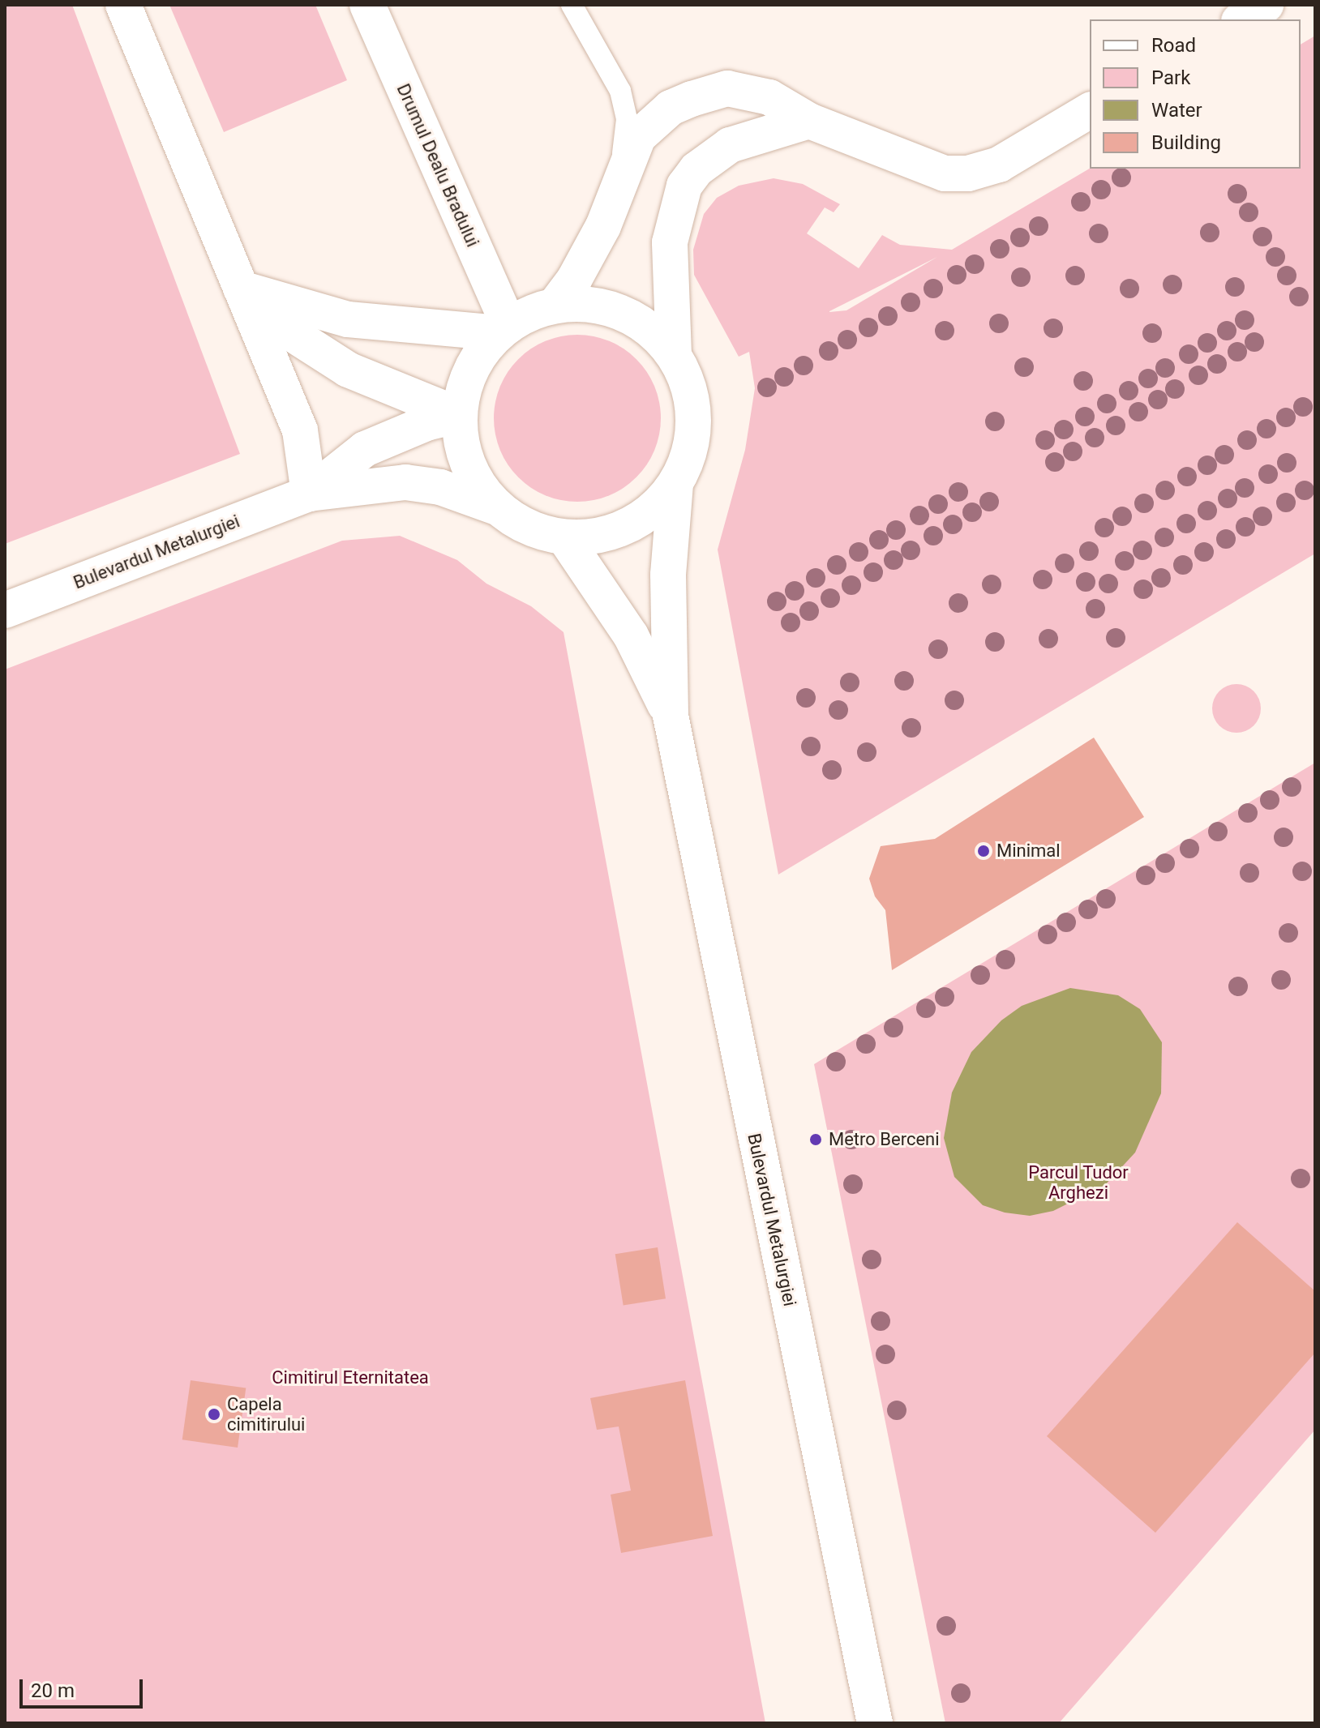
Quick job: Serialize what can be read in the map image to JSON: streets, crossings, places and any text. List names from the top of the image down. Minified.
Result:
{"streets":{"main road":["Drumul Dealu Bradului","Bulevardul Metalurgiei"]},"parks":["Parcul Tudor Arghezi","Cimitirul Eternitatea"],"places":["Minimal","Metro Berceni","Capela cimitirului"],"legend":["Road","Park","Water","Building"],"scale_bar":"20 m"}
